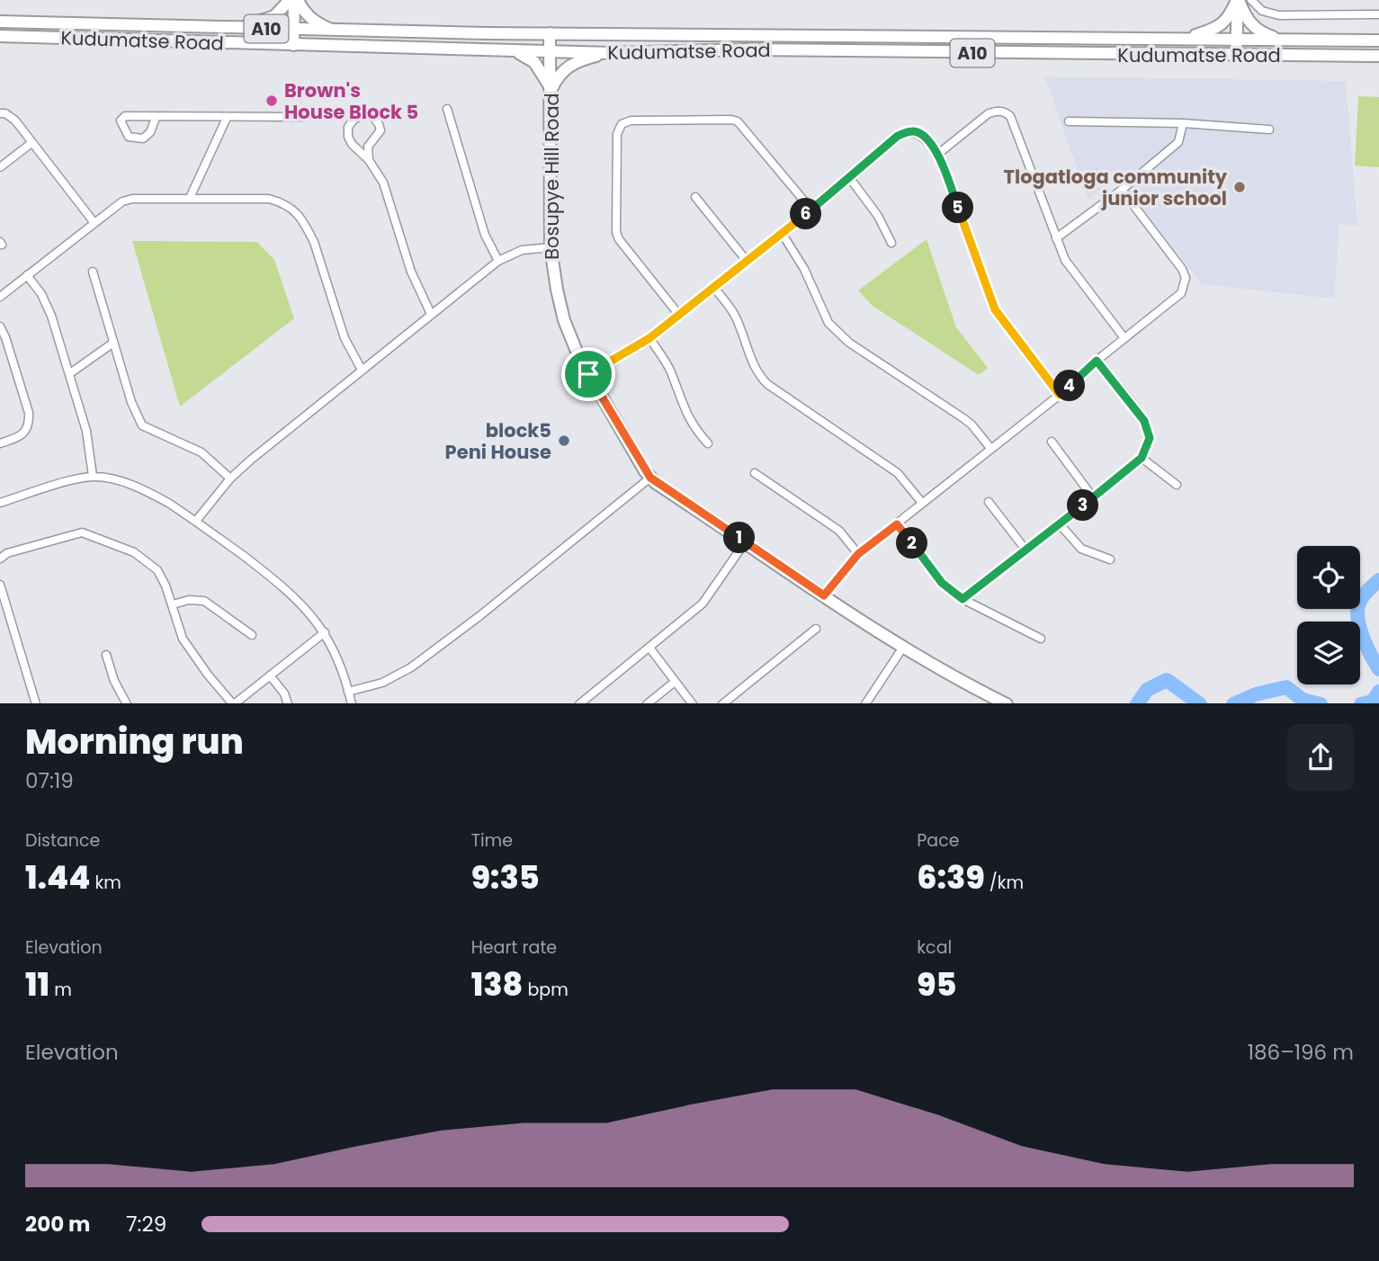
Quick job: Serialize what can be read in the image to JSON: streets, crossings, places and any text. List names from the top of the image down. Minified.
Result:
{"streets":{"main road":["A10","Kudumatse Road","Bosupye Hill Road"]},"crossings":[["Kudumatse Road","Bosupye Hill Road"]],"places":["Brown's House Block 5","Tlogatloga community junior school","block5 Peni House"],"page":{"pins":["5","6","4","3","1","2"],"heading":["Morning run","07:19"],"stats":[["Distance","1.44 km"],["Time","9:35"],["Pace","6:39 /km"],["Elevation","11 m"],["Heart rate","138 bpm"],["kcal","95"]],"chart":["Elevation","186–196 m"],"list":[{"name":"200 m","note":"7:29"}]}}
